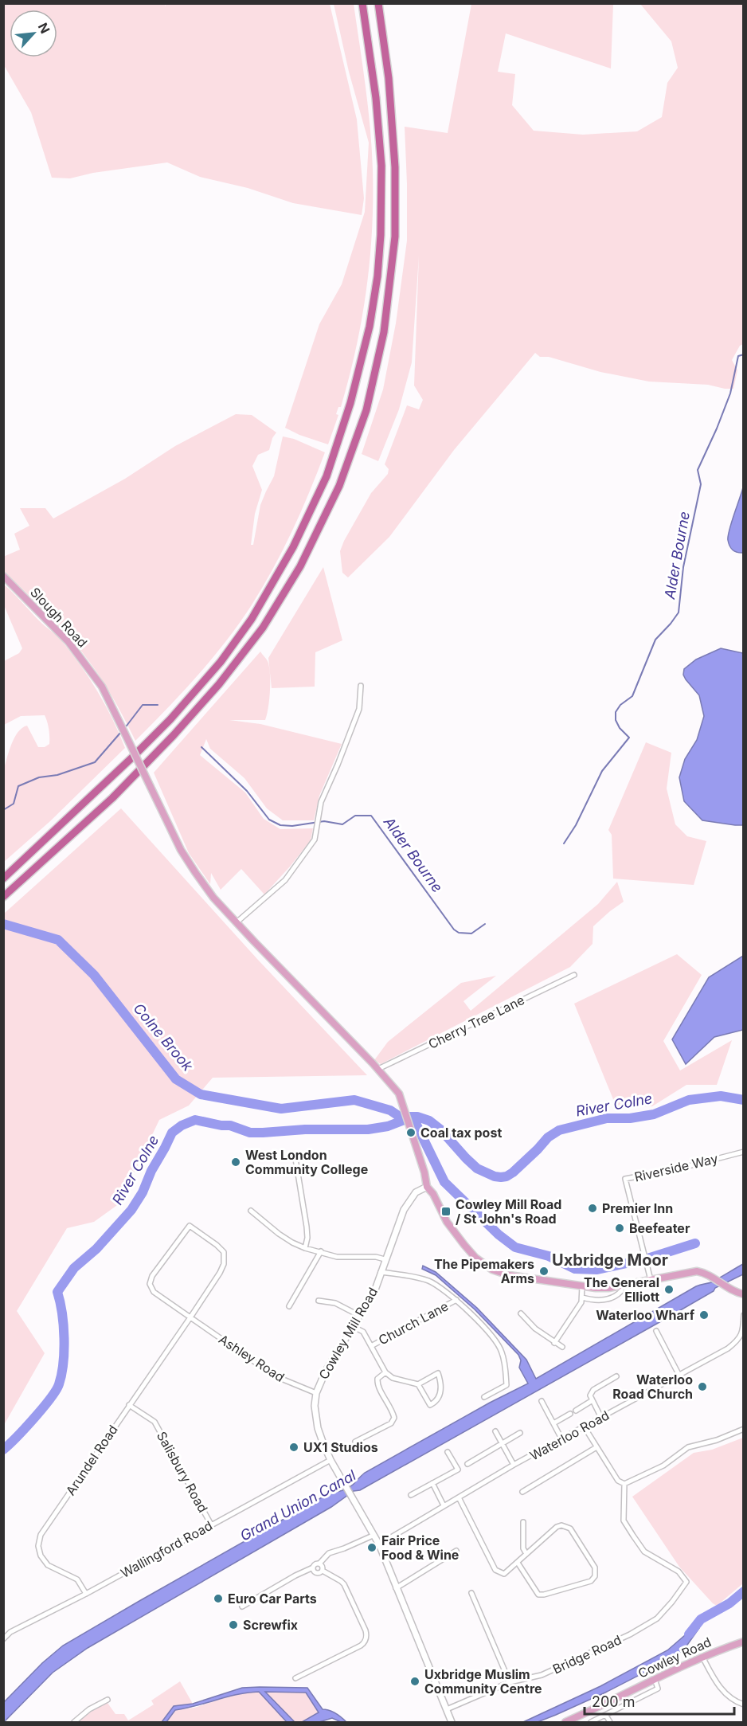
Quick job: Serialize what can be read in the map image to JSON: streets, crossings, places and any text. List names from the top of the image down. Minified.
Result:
{"streets":{"main road":["Slough Road","Cowley Road"],"street":["Cherry Tree Lane","Riverside Way","Church Lane","Cowley Mill Road","Ashley Road","Waterloo Road","Arundel Road","Salisbury Road","Wallingford Road","Bridge Road"]},"crossings":[["Slough Road","Cherry Tree Lane"],["Slough Road","Cowley Mill Road"],["Cowley Mill Road","Ashley Road"],["Cowley Mill Road","Waterloo Road"],["Cowley Mill Road","Wallingford Road"],["Cowley Mill Road","Bridge Road"],["Ashley Road","Arundel Road"],["Arundel Road","Salisbury Road"],["Arundel Road","Wallingford Road"],["Salisbury Road","Wallingford Road"]],"districts":["Uxbridge Moor"],"water":["Alder Bourne","Colne Brook","River Colne","Grand Union Canal"],"places":{"other":["Coal tax post","West London Community College","Premier Inn","Beefeater","The Pipemakers Arms","The General Elliott","Waterloo Wharf","Waterloo Road Church","UX1 Studios","Fair Price Food & Wine","Euro Car Parts","Screwfix","Uxbridge Muslim Community Centre"],"transit":["Cowley Mill Road / St John's Road"]},"scale_bar":"200 m","north":"top right"}
